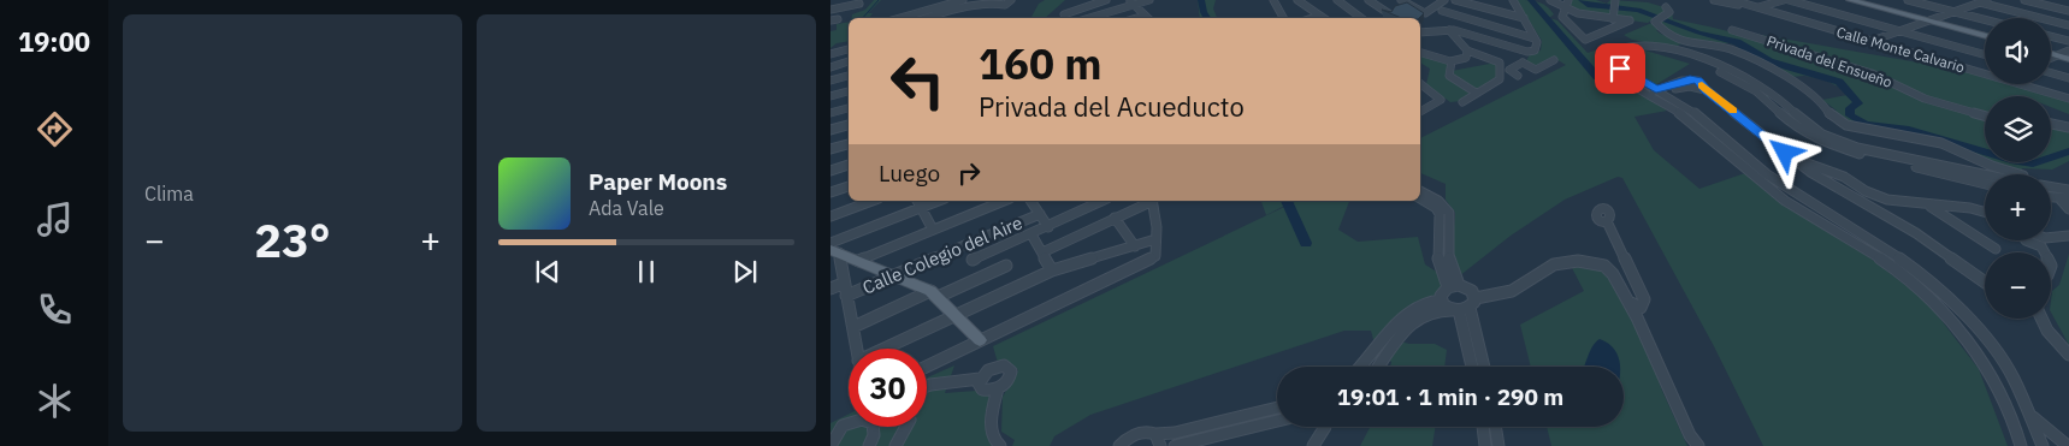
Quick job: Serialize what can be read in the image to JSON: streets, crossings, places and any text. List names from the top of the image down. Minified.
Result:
{"streets":{"street":["Calle Monte Calvario","Privada del Ensueño","Calle Colegio del Aire"]},"page":{"tabs":"19:00","tile":"Clima","map_buttons":["+","−"],"turn":["160 m","Privada del Acueducto"],"then":"Luego","song":["Paper Moons","Ada Vale"],"heat":["−","23°","+"],"limit":"30","trip":"19:01 · 1 min · 290 m"}}
